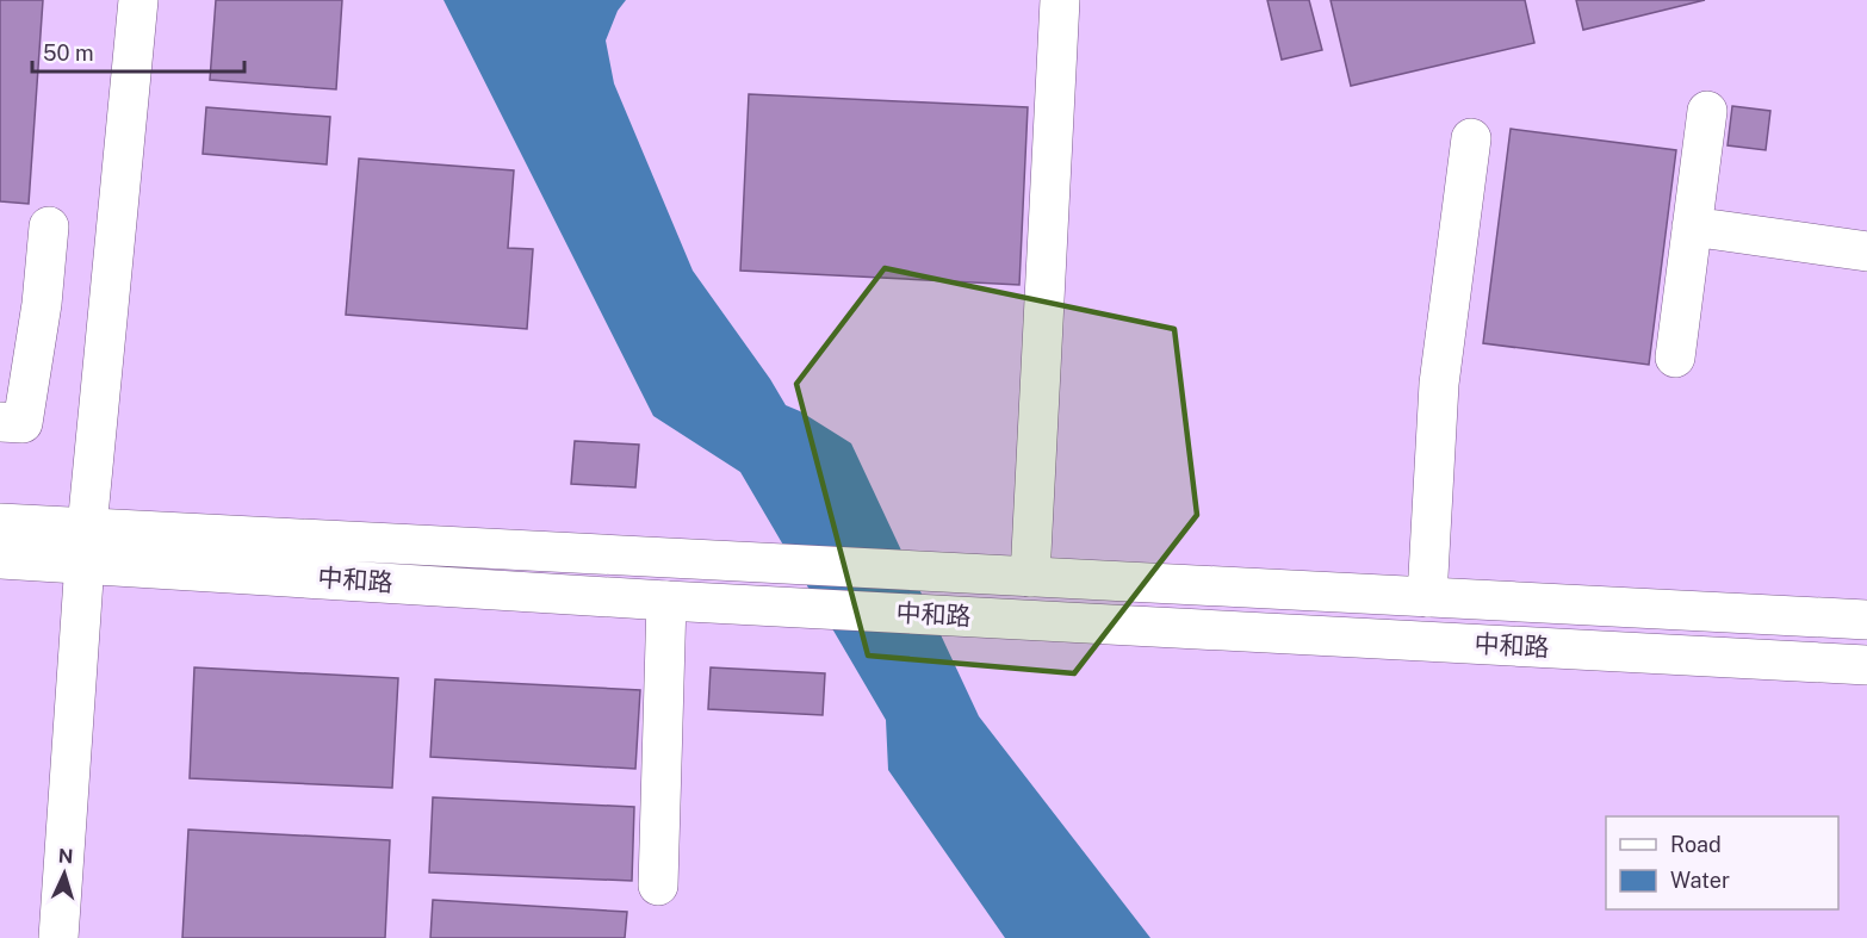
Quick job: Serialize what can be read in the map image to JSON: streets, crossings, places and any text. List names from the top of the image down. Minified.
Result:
{"streets":{"main road":["中和路"]},"legend":["Road","Water"],"scale_bar":"50 m","north":"top"}
